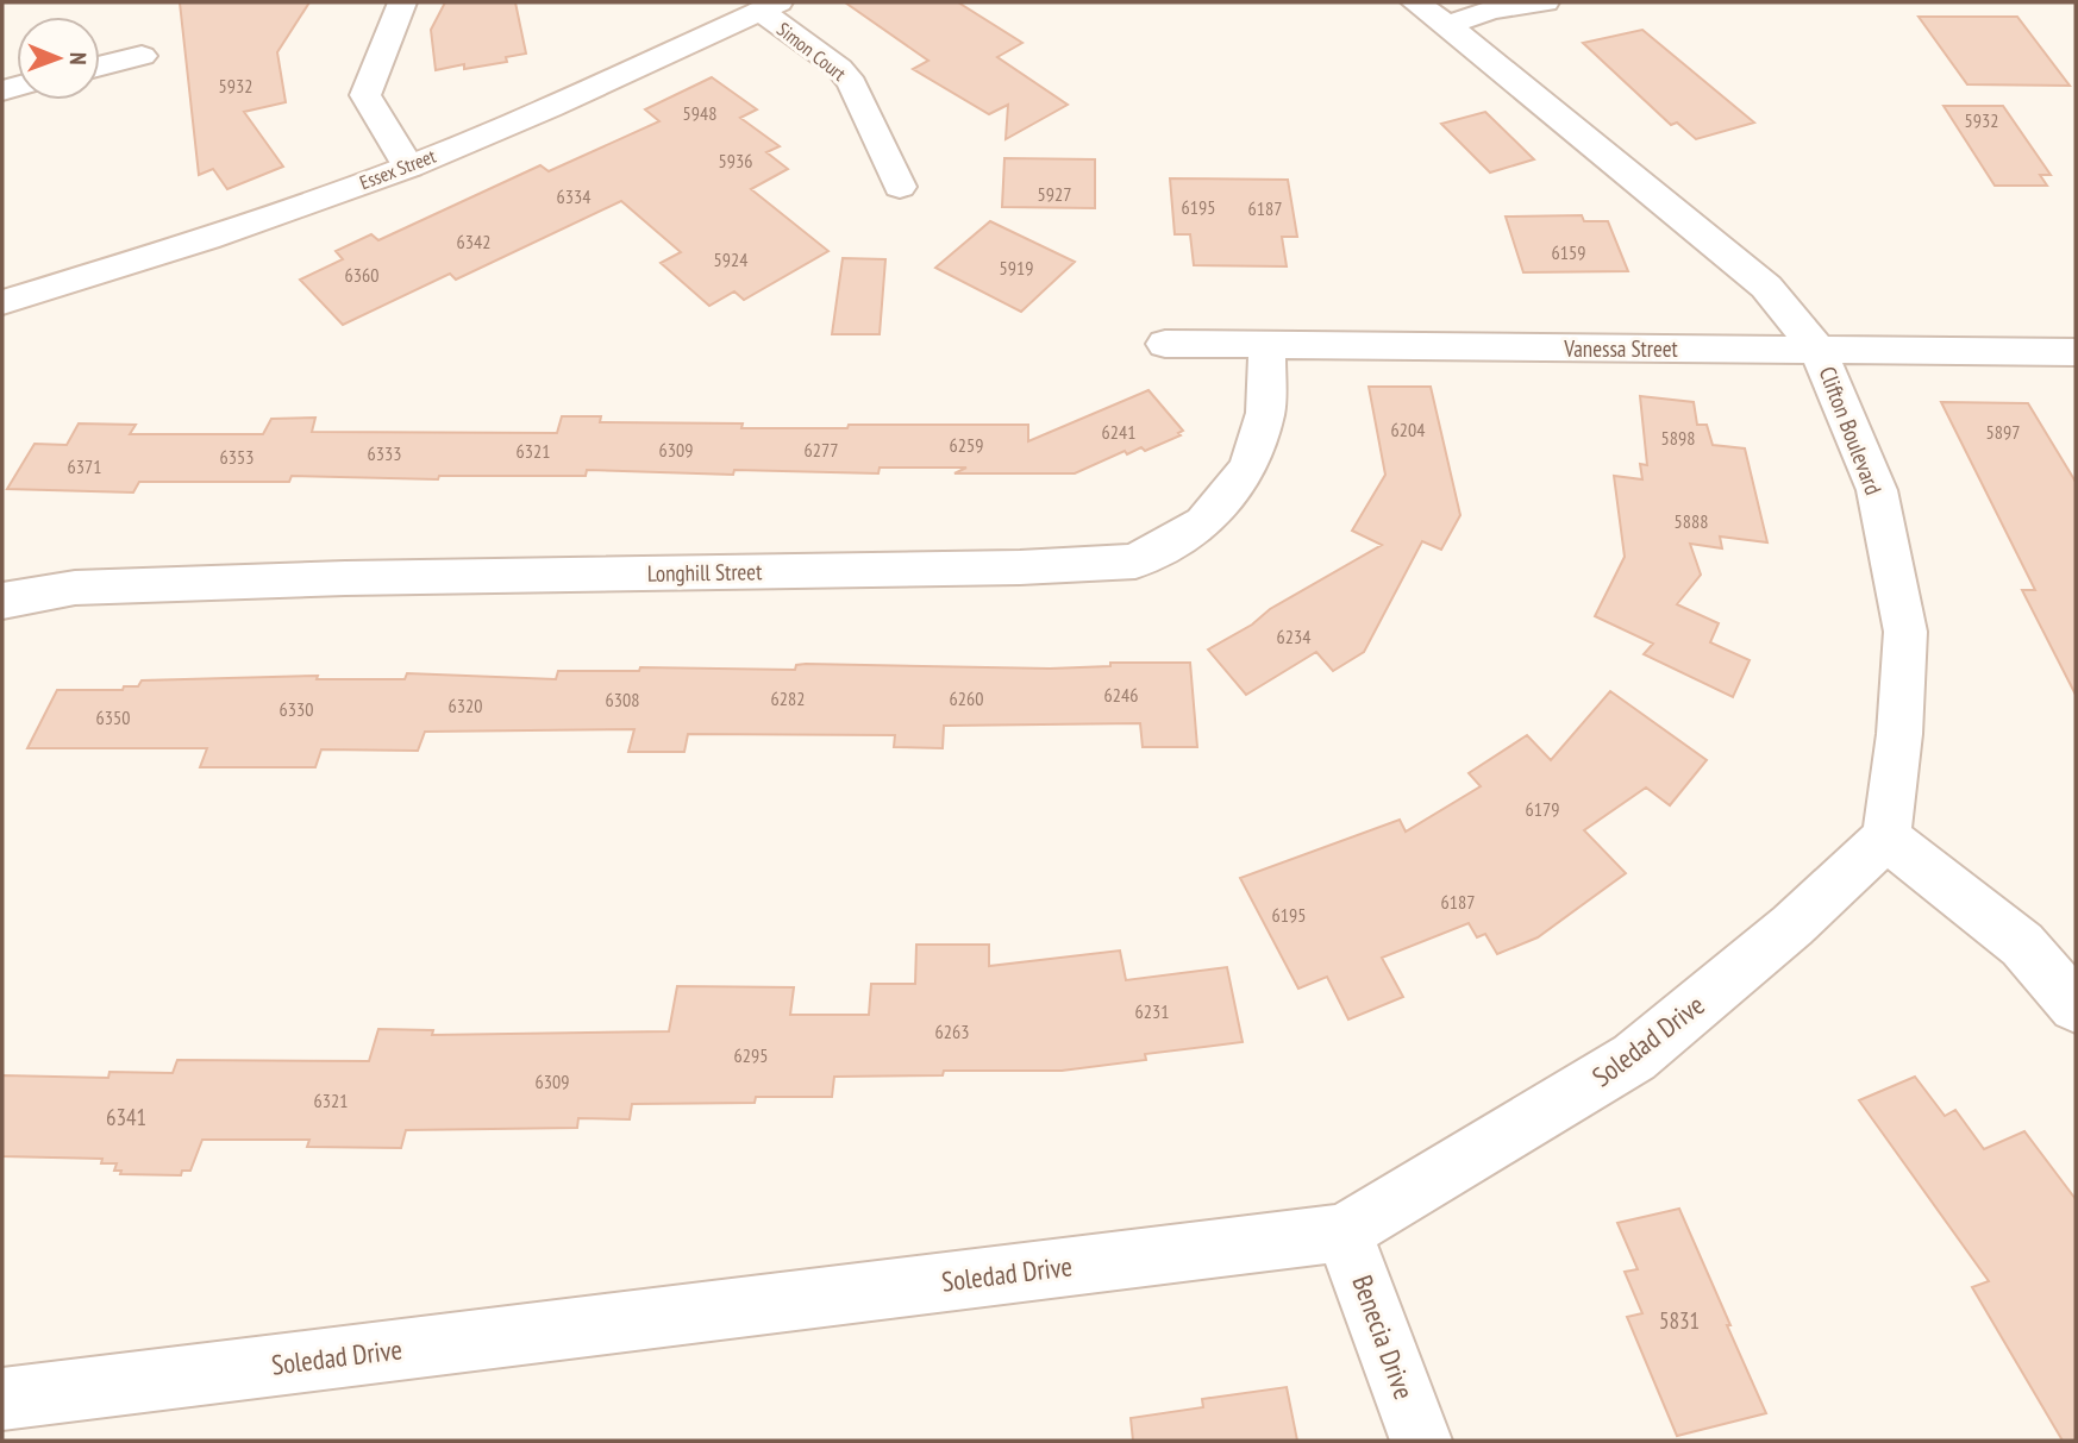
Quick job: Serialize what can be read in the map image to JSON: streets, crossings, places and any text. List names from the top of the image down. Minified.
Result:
{"streets":{"street":["Simon Court","Essex Street","Vanessa Street","Clifton Boulevard","Longhill Street","Soledad Drive","Benecia Drive"]},"crossings":[["Simon Court","Essex Street"],["Vanessa Street","Clifton Boulevard"],["Vanessa Street","Longhill Street"],["Clifton Boulevard","Soledad Drive"],["Soledad Drive","Benecia Drive"]],"house_numbers":["5932","5948","5932","5936","5927","6334","6195","6187","6342","6159","5924","5919","6360","6204","6241","5897","5898","6259","6309","6277","6321","6333","6353","6371","5888","6234","6246","6282","6260","6308","6320","6330","6350","6179","6187","6195","6231","6263","6295","6309","6321","6341","5831"],"north":"right"}
